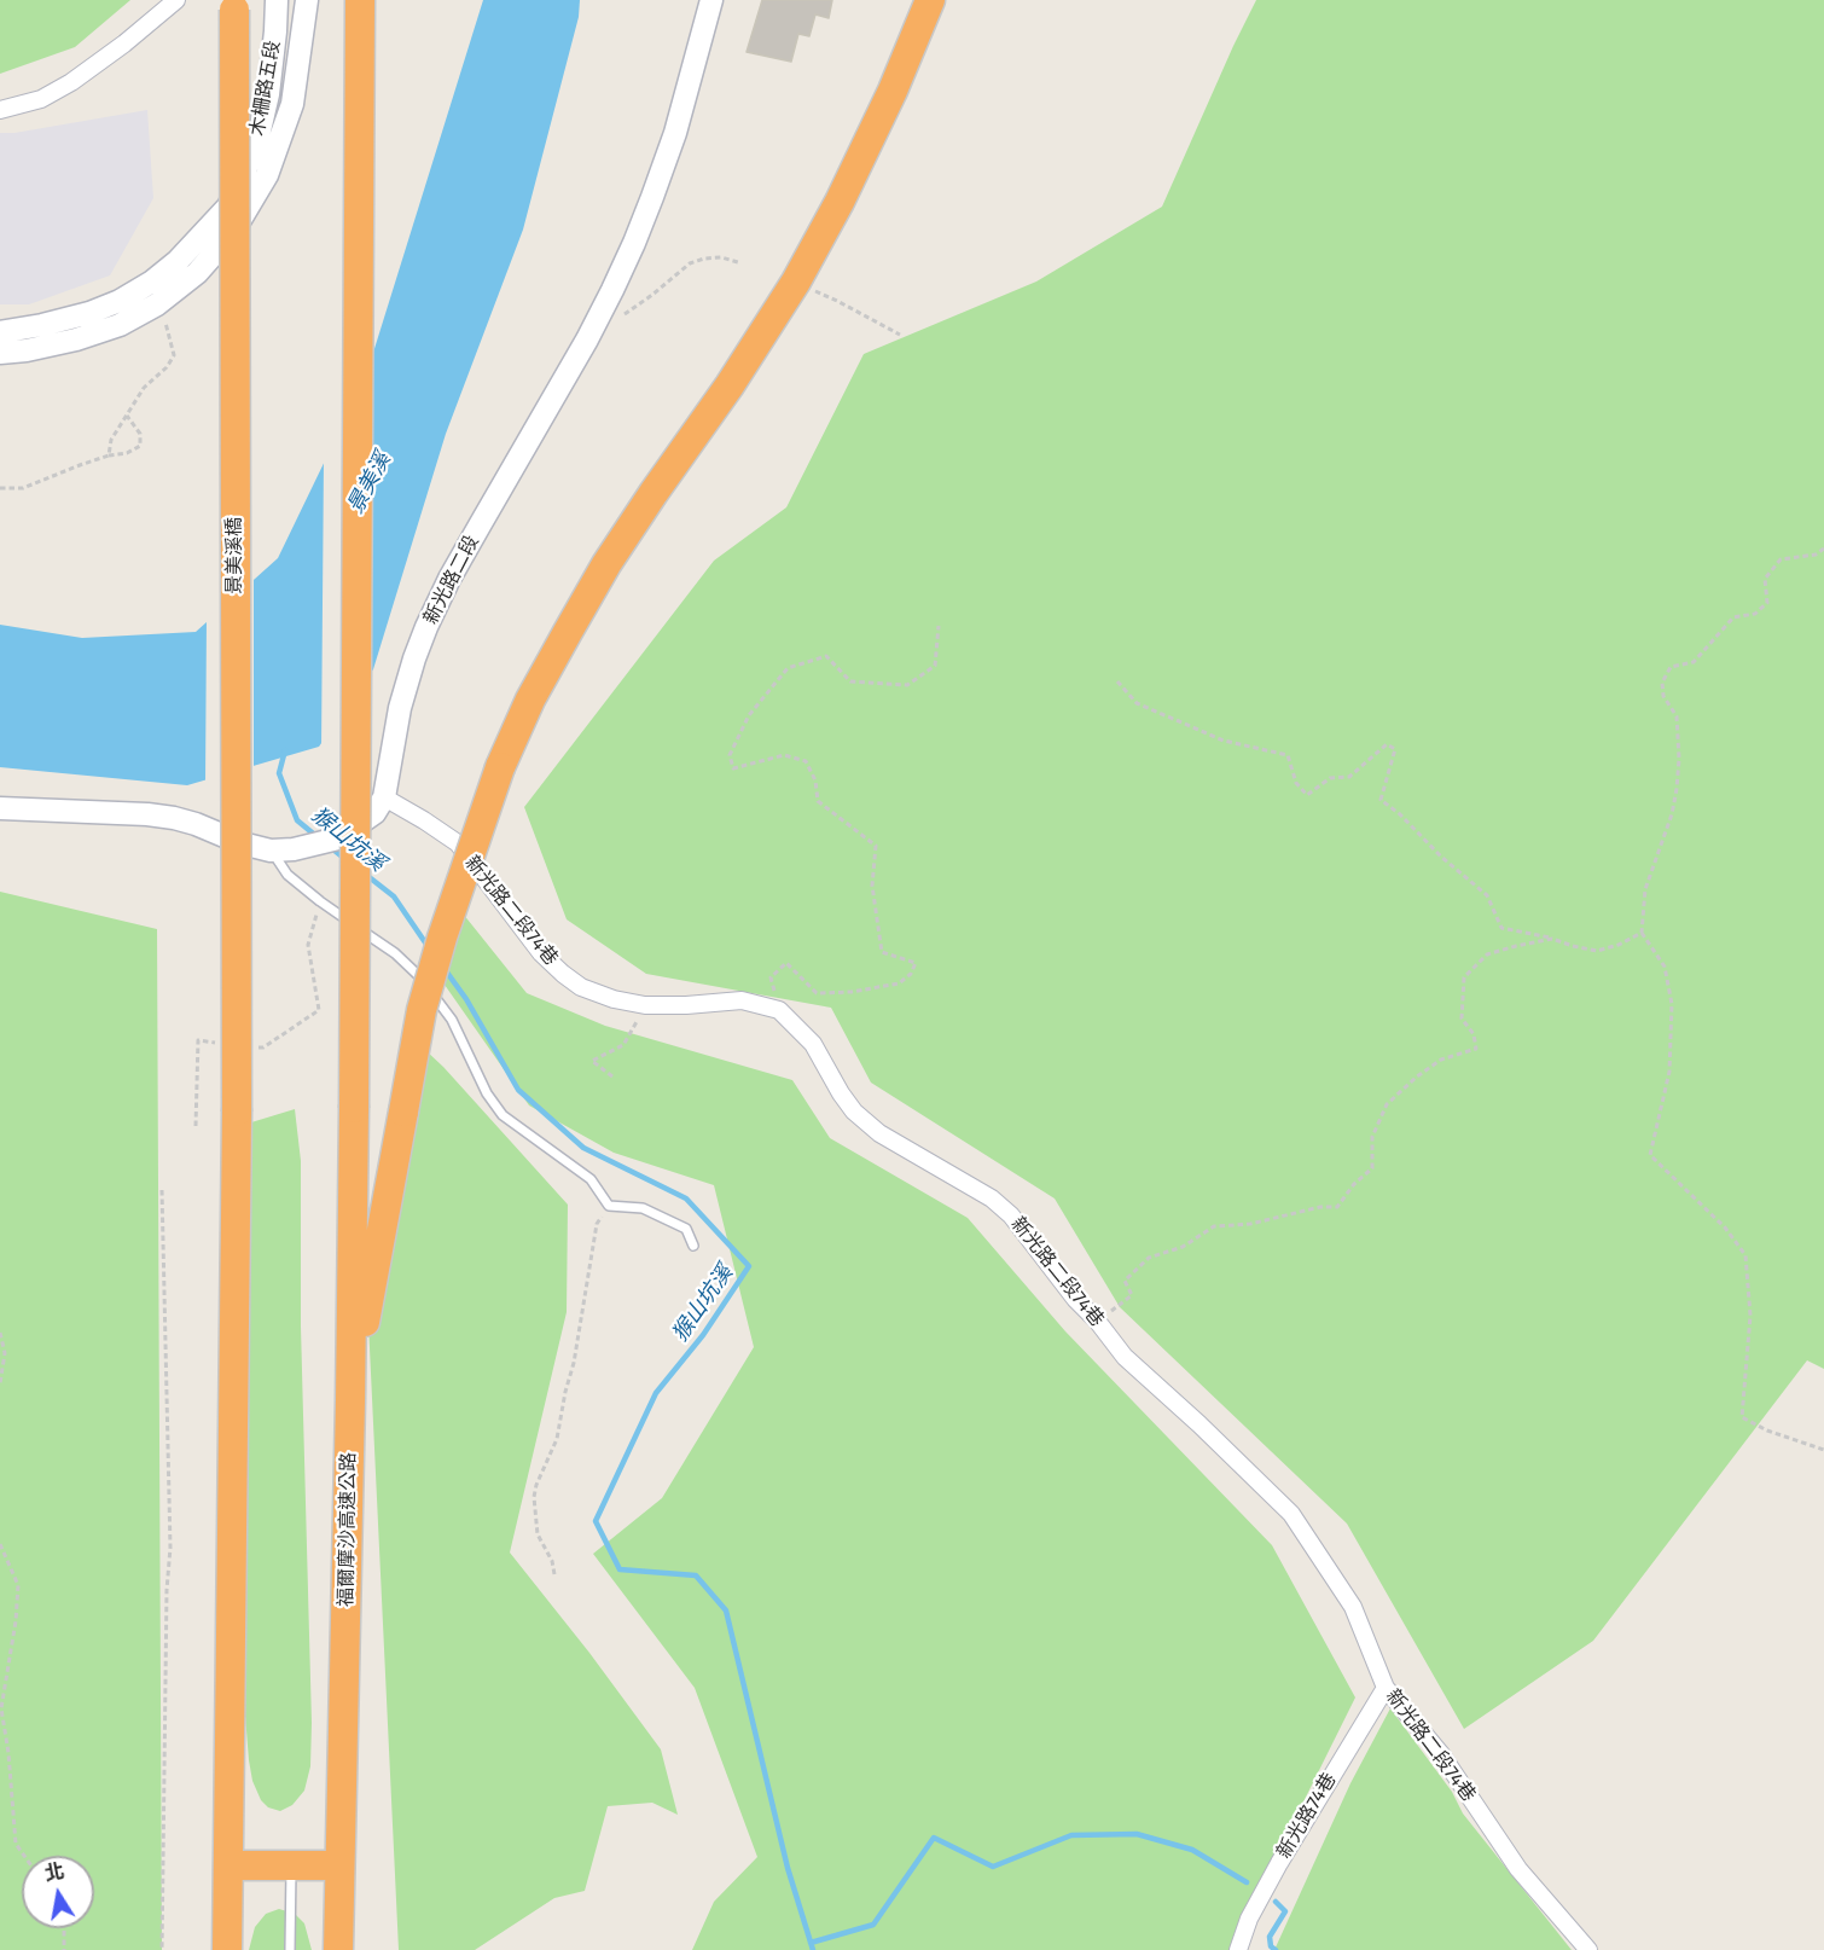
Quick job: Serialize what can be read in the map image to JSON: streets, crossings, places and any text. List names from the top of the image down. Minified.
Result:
{"streets":{"highway":["景美溪橋","福爾摩沙高速公路"],"street":["木柵路五段","新光路二段","新光路二段74巷","新光路74巷"]},"crossings":[["新光路二段","新光路二段74巷"],["新光路二段74巷","新光路74巷"]],"water":["景美溪","猴山坑溪"],"north":"top"}
